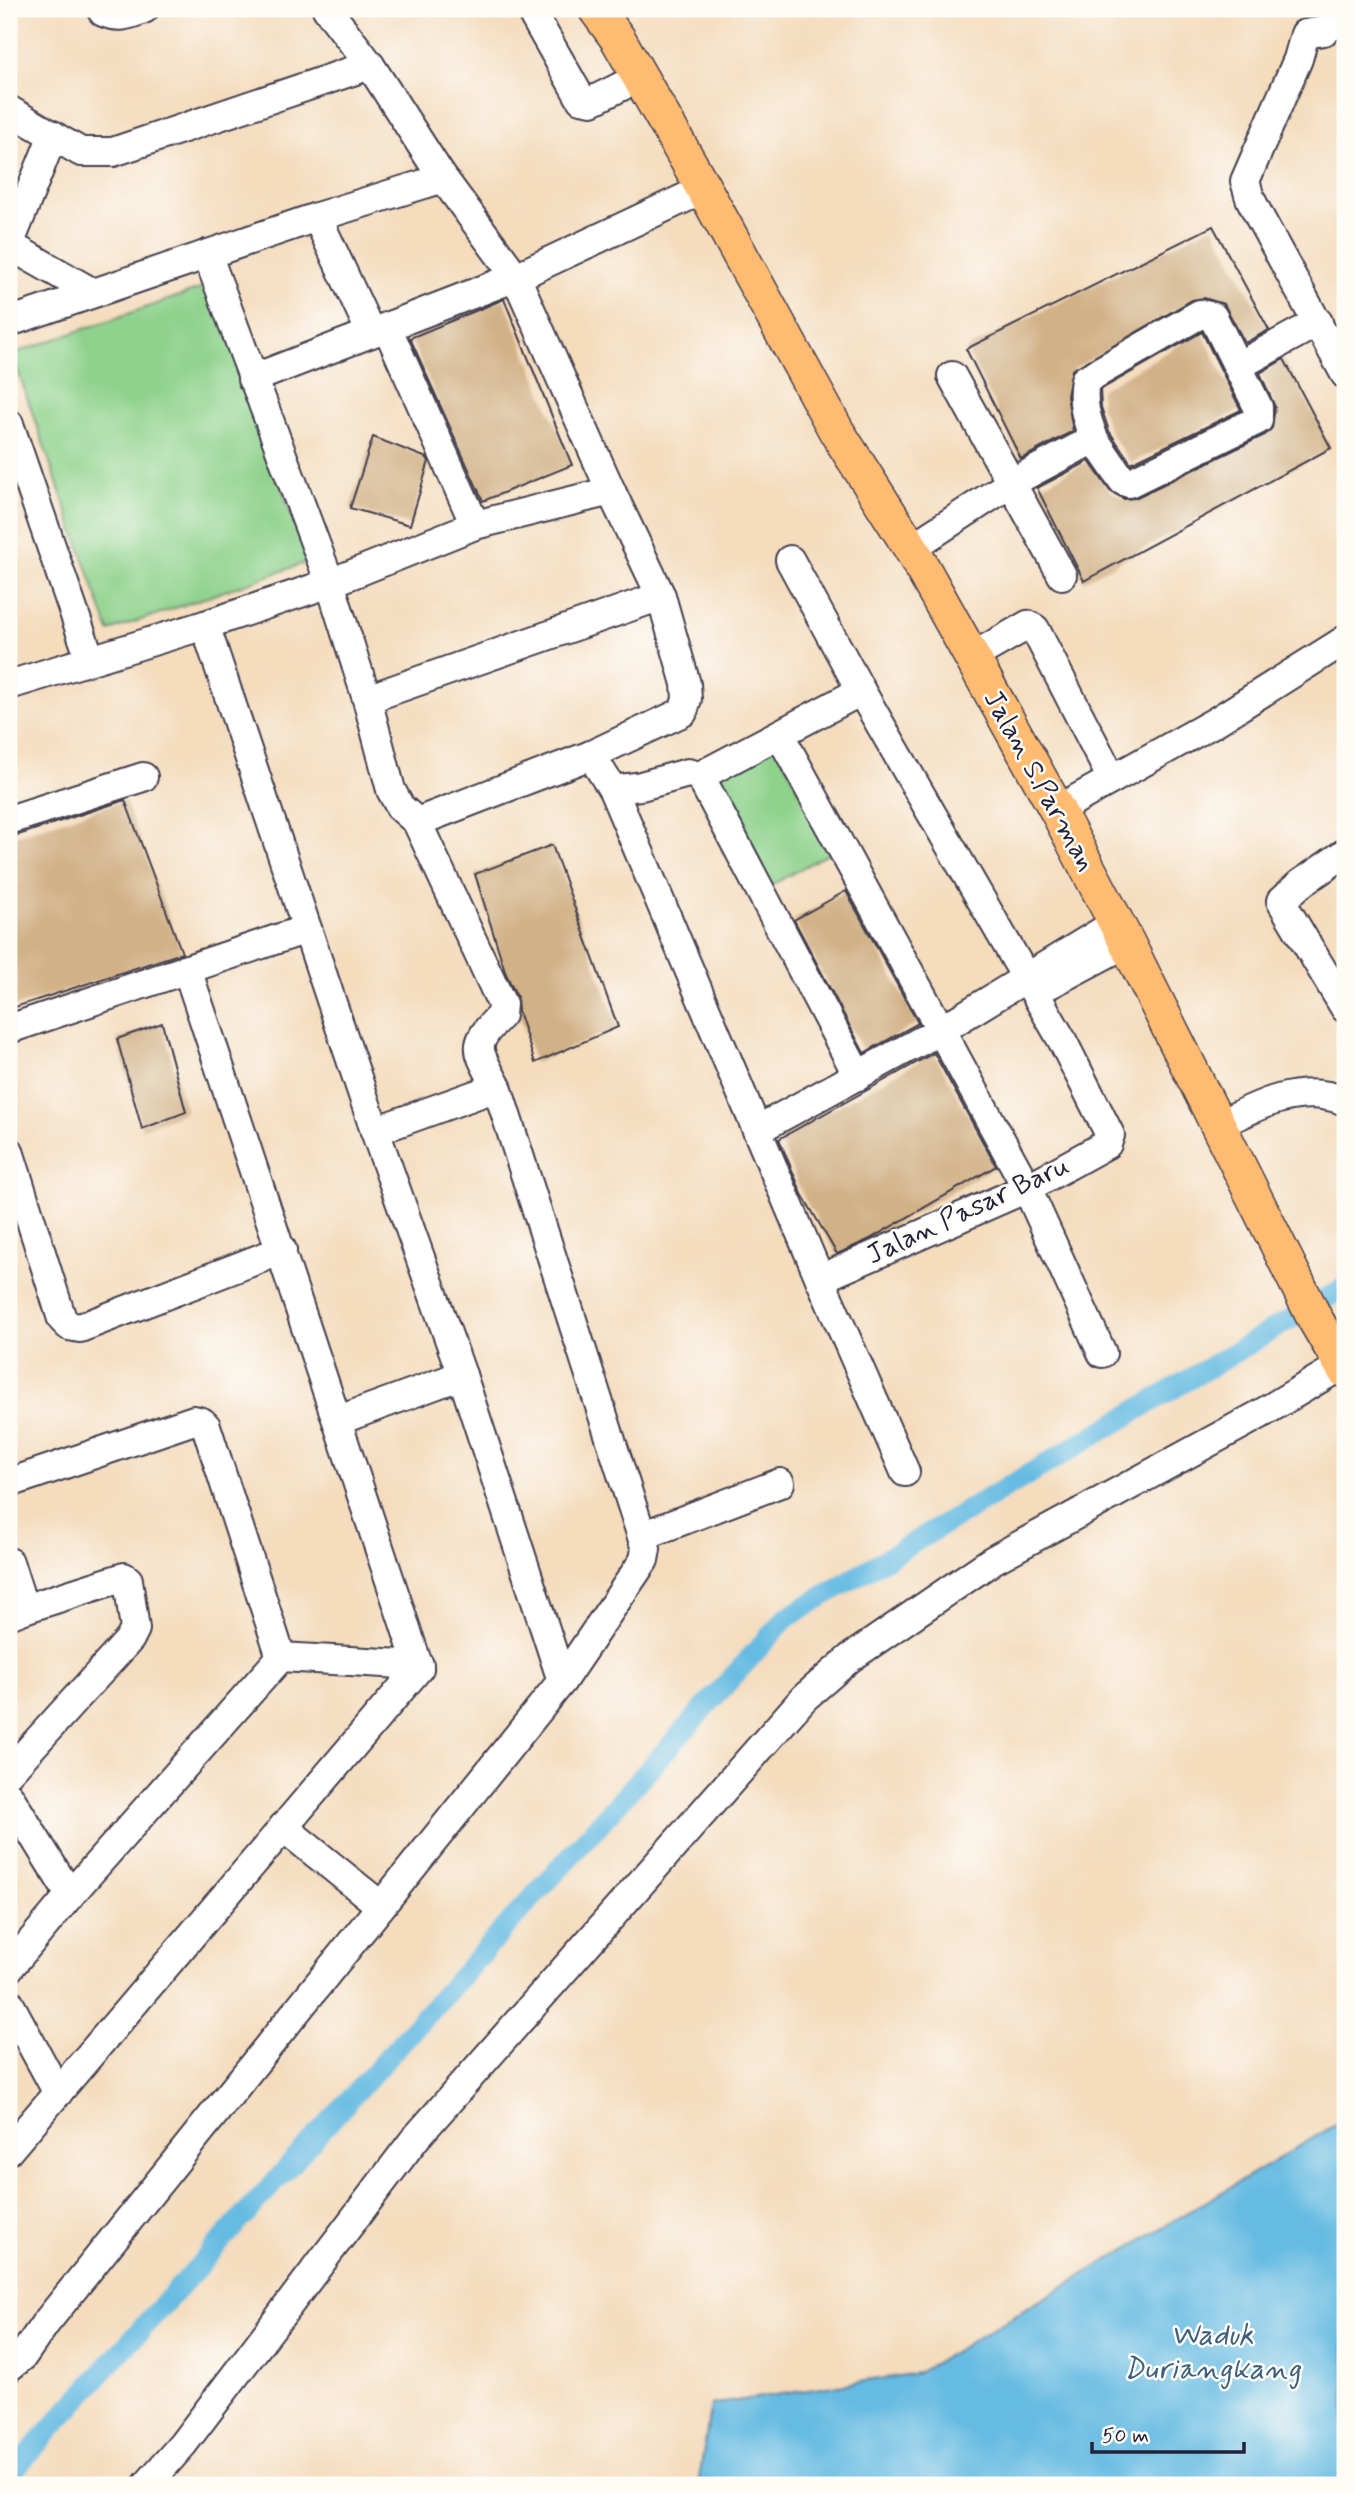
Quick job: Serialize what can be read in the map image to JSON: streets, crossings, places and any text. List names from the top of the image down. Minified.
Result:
{"streets":{"main road":["Jalan S.Parman"],"street":["Jalan Pasar Baru"]},"water":["Waduk Duriangkang"],"scale_bar":"50 m"}
